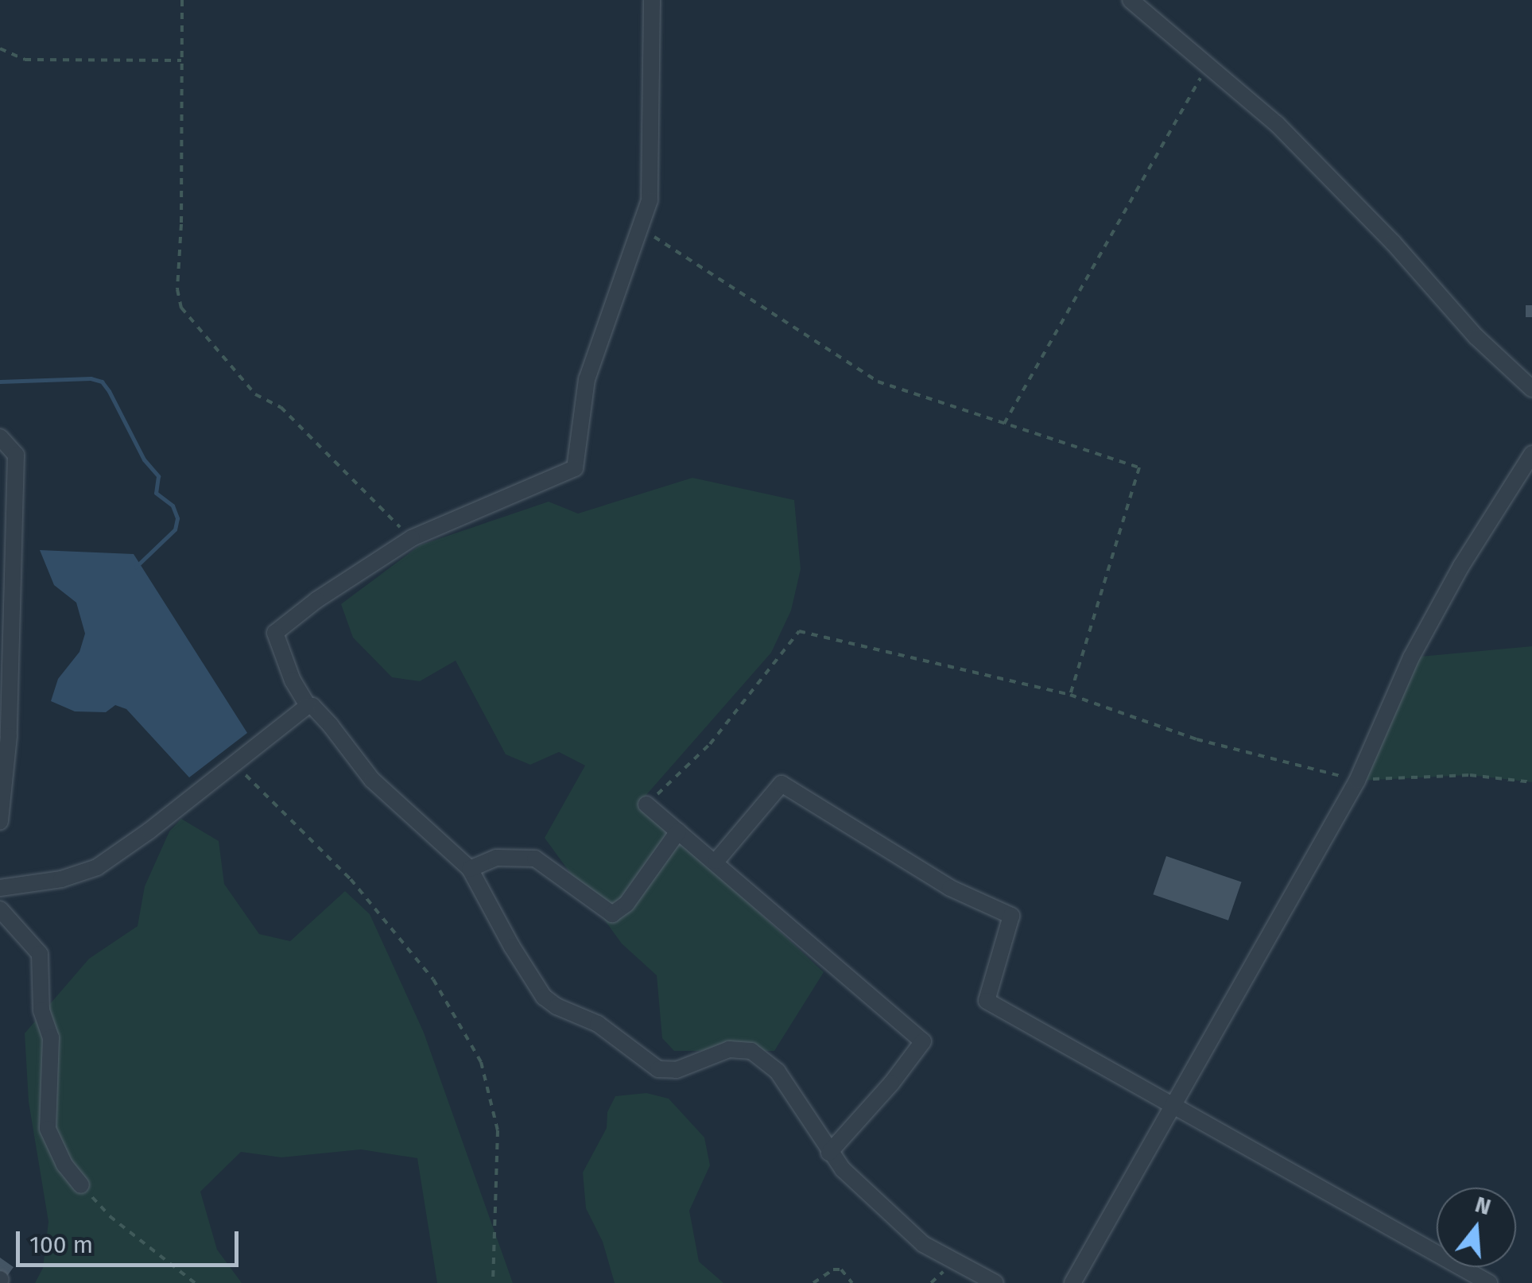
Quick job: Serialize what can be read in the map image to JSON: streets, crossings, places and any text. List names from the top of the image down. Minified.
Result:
{"scale_bar":"100 m","north":"top"}
